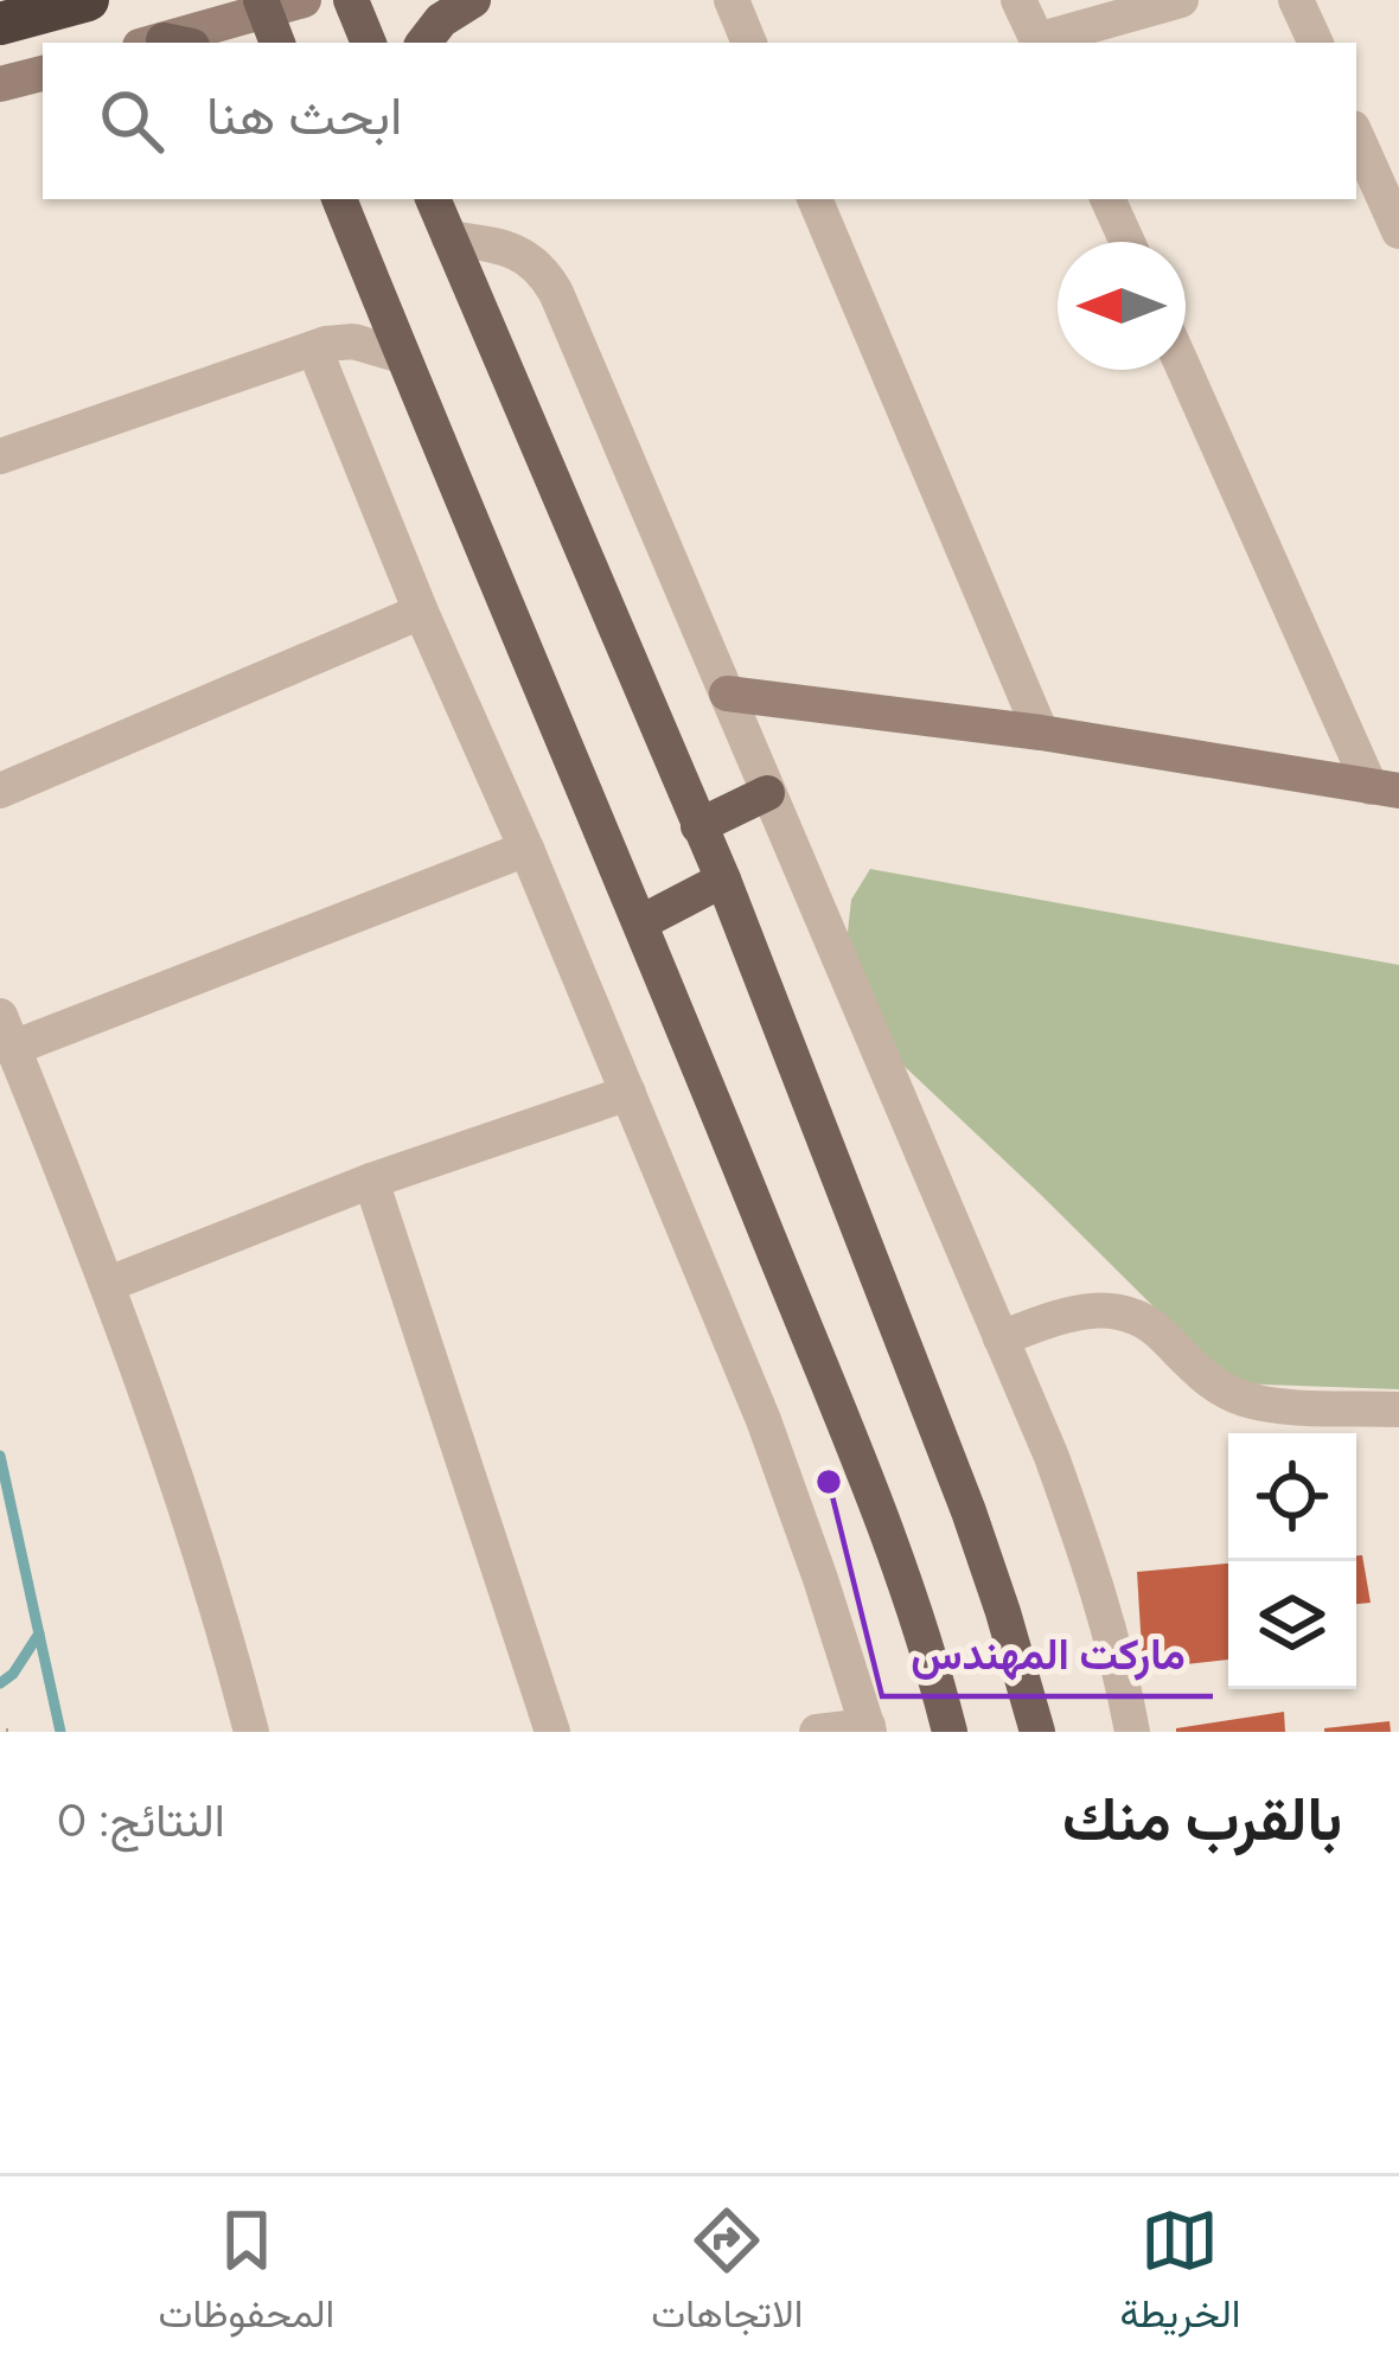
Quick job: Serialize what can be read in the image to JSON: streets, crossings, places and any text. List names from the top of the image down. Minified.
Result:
{"places":["ماركت المهندس"],"north":"left","page":{"search":"ابحث هنا","heading":["بالقرب منك","النتائج: 0"],"nav":["الخريطة","الاتجاهات","المحفوظات"]}}
